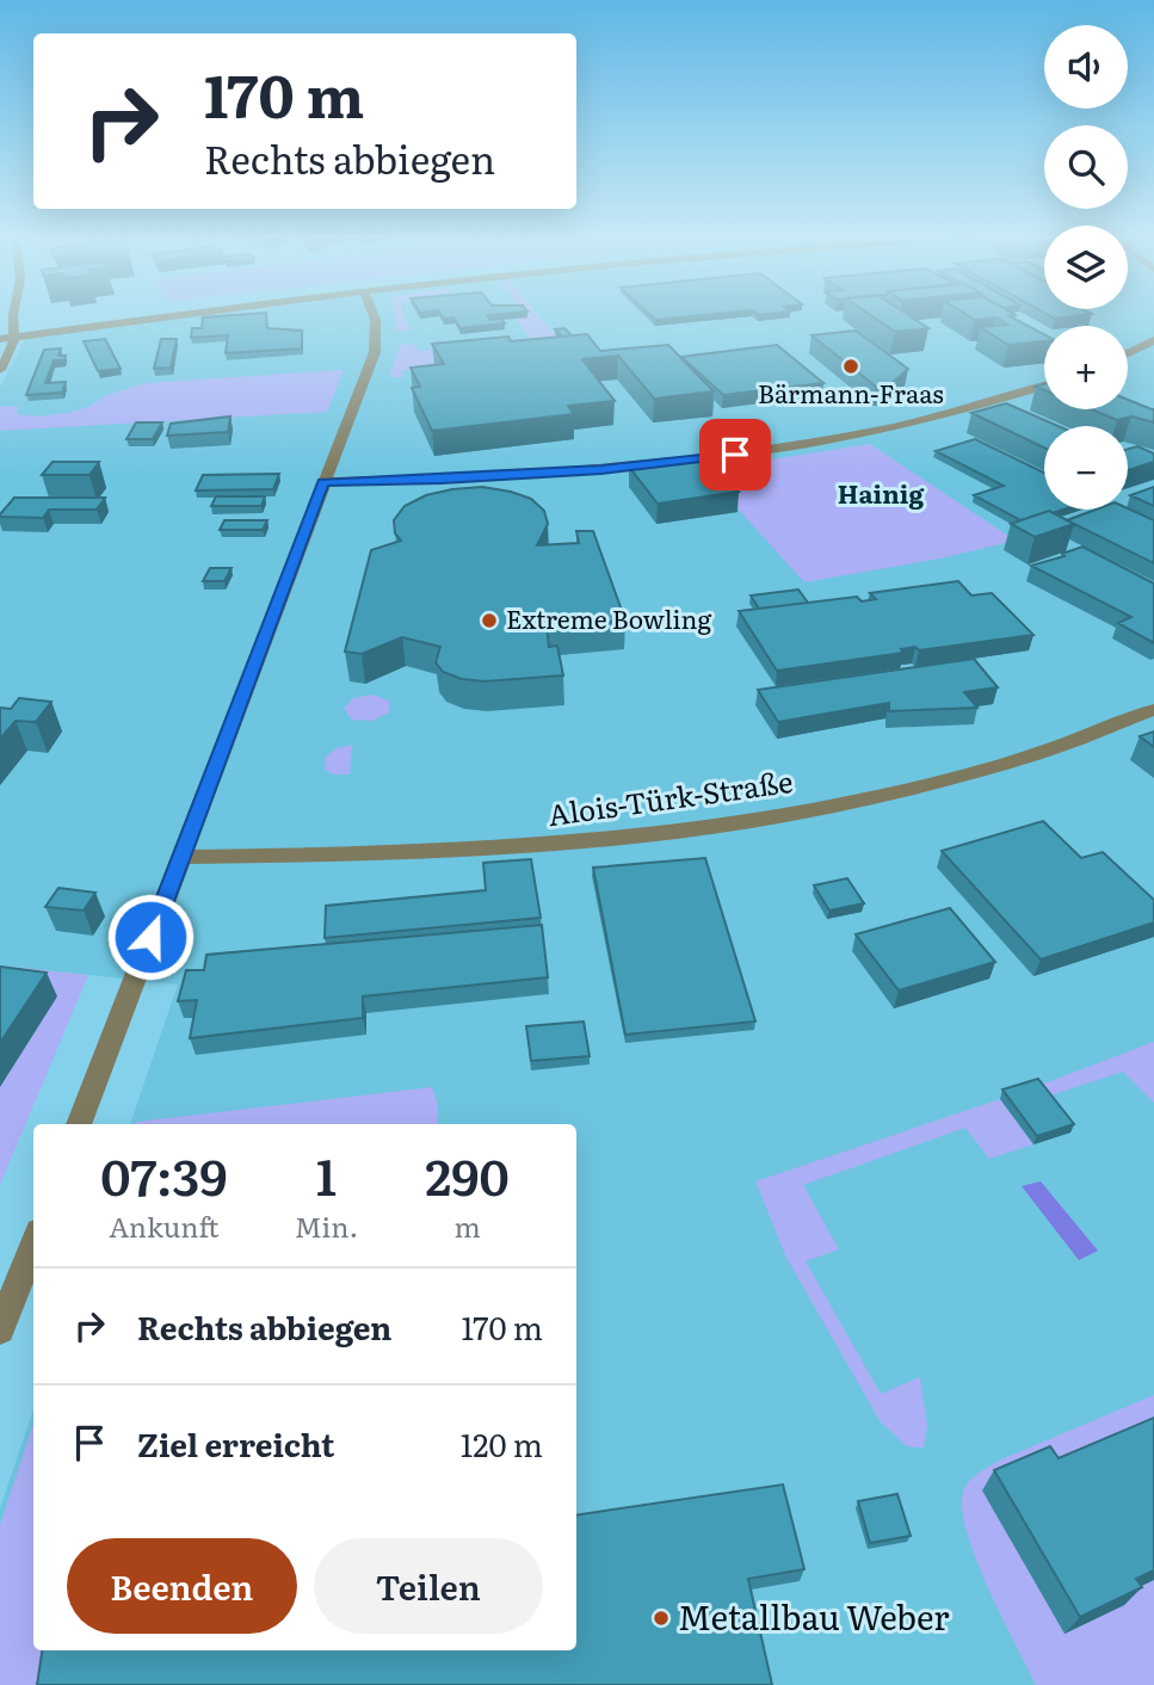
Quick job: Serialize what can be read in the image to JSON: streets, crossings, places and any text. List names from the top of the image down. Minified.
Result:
{"streets":{"street":["Alois-Türk-Straße"]},"districts":["Hainig"],"places":["Bärmann-Fraas","Extreme Bowling","Metallbau Weber"],"page":{"map_buttons":["+","−"],"turn":["170 m","Rechts abbiegen"],"eta":["07:39","Ankunft","1","Min.","290","m"],"list":[{"name":"Rechts abbiegen","value":"170 m"},{"name":"Ziel erreicht","value":"120 m"}],"buttons":["Beenden","Teilen"]}}
